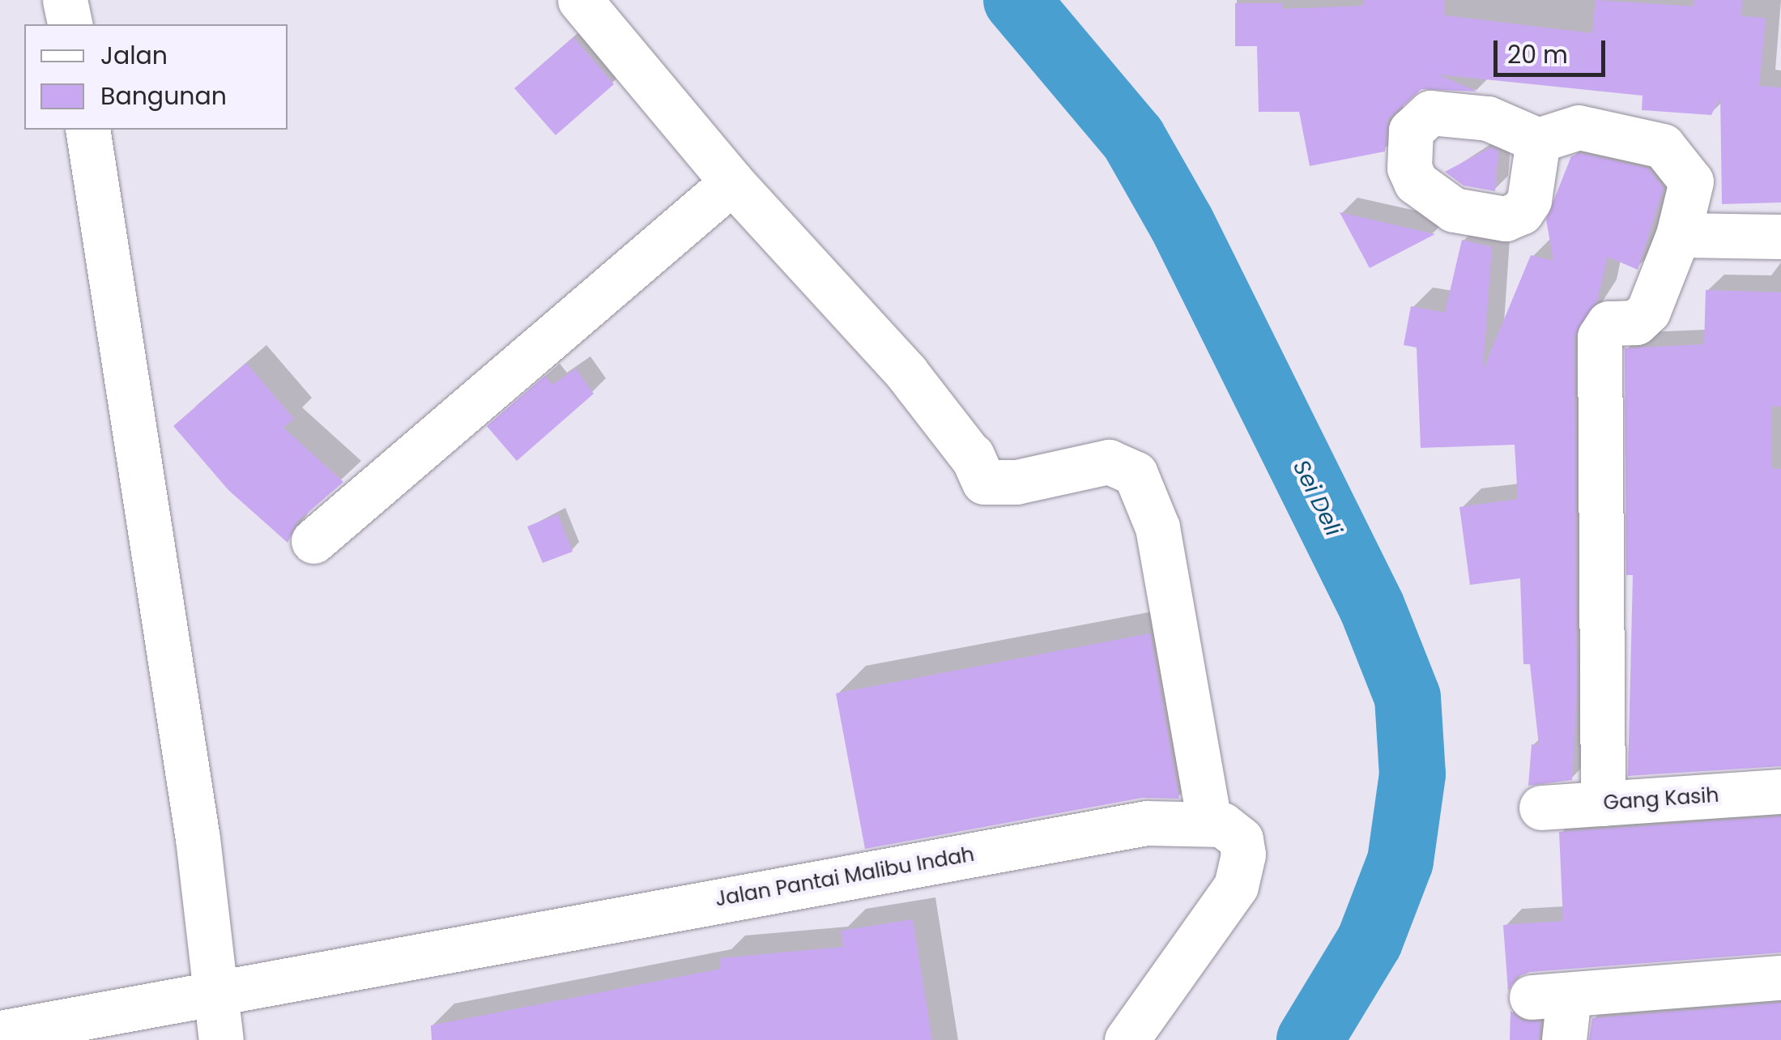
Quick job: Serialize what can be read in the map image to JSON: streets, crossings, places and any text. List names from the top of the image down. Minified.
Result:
{"streets":{"street":["Gang Kasih","Jalan Pantai Malibu Indah"]},"water":["Sei Deli"],"legend":["Jalan","Bangunan"],"scale_bar":"20 m"}
